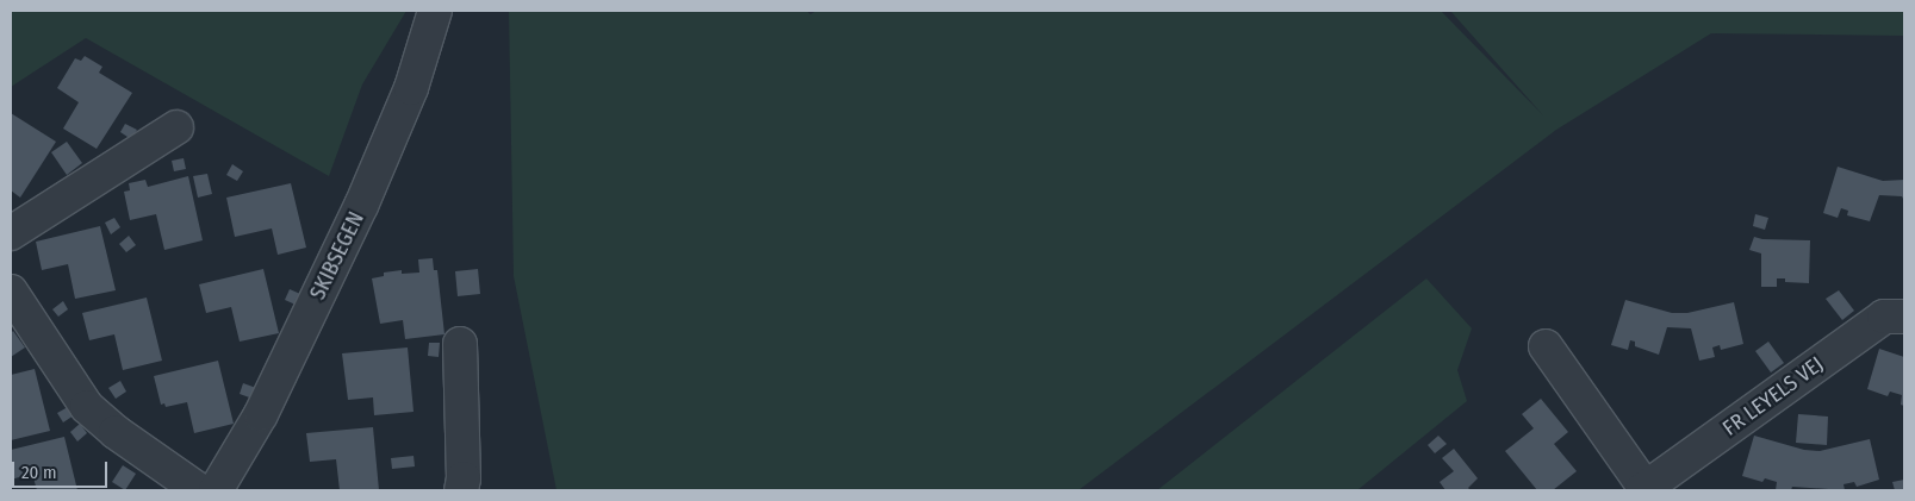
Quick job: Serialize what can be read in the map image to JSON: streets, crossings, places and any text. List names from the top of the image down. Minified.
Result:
{"streets":{"street":["SKIBSEGEN","FR LEYELS VEJ"]},"scale_bar":"20 m"}
